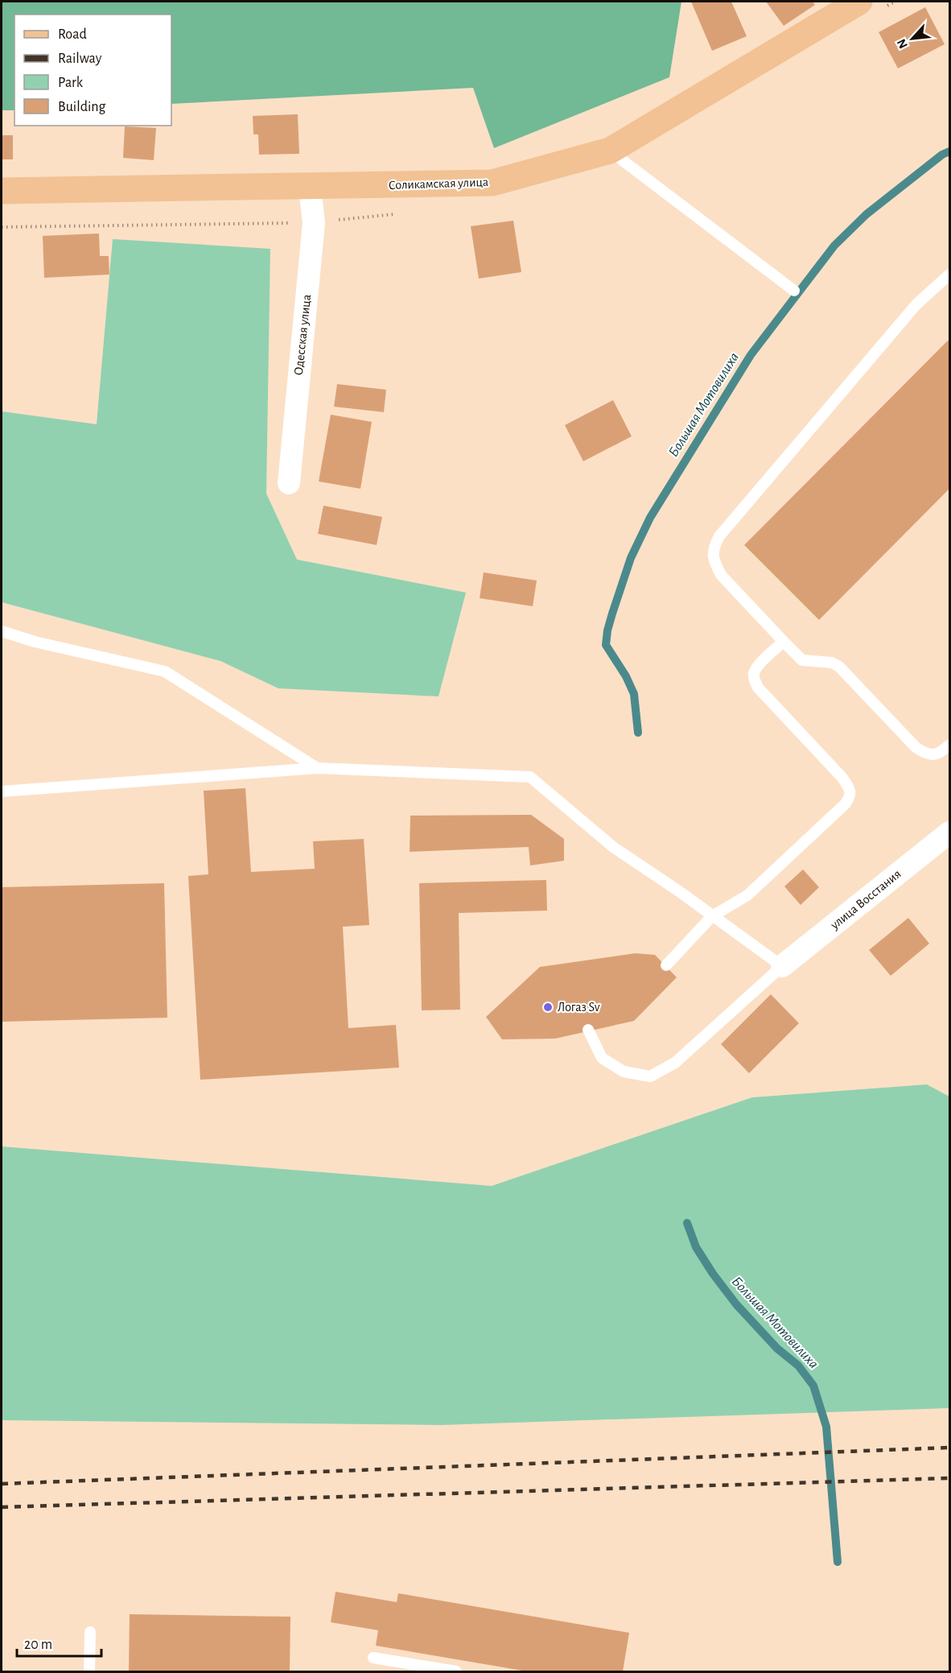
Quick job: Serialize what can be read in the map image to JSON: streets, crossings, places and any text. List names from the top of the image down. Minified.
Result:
{"streets":{"main road":["Соликамская улица"],"street":["Одесская улица","улица Восстания"]},"crossings":[["Соликамская улица","Одесская улица"]],"water":["Большая Мотовилиха"],"places":["Логаз Sv"],"legend":["Road","Railway","Park","Building"],"scale_bar":"20 m","north":"bottom left"}
